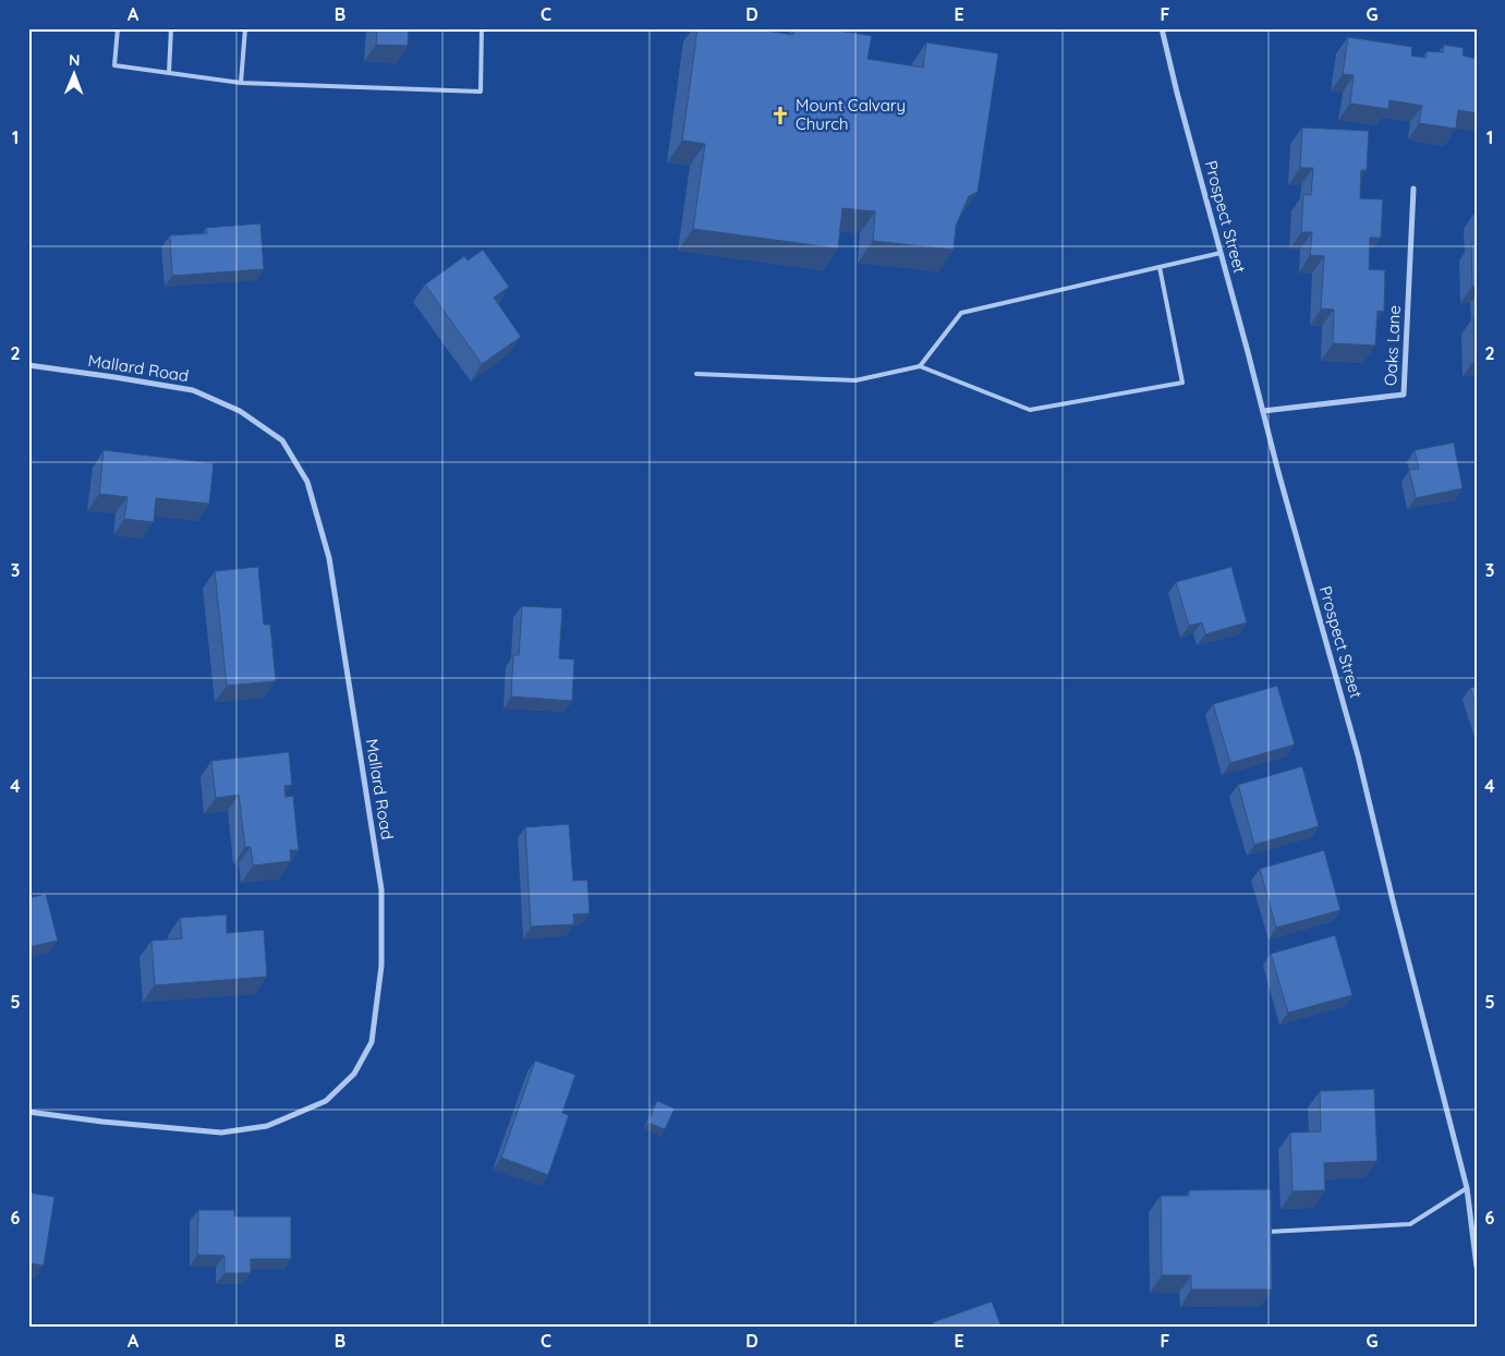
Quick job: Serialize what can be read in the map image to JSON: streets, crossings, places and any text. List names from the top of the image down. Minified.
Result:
{"streets":{"street":["Prospect Street","Oaks Lane","Mallard Road"]},"crossings":[["Prospect Street","Oaks Lane"]],"places":{"church":["Mount Calvary Church"]},"north":"top","grid":{"columns":["A","B","C","D","E","F","G"],"rows":["1","2","3","4","5","6"]}}
